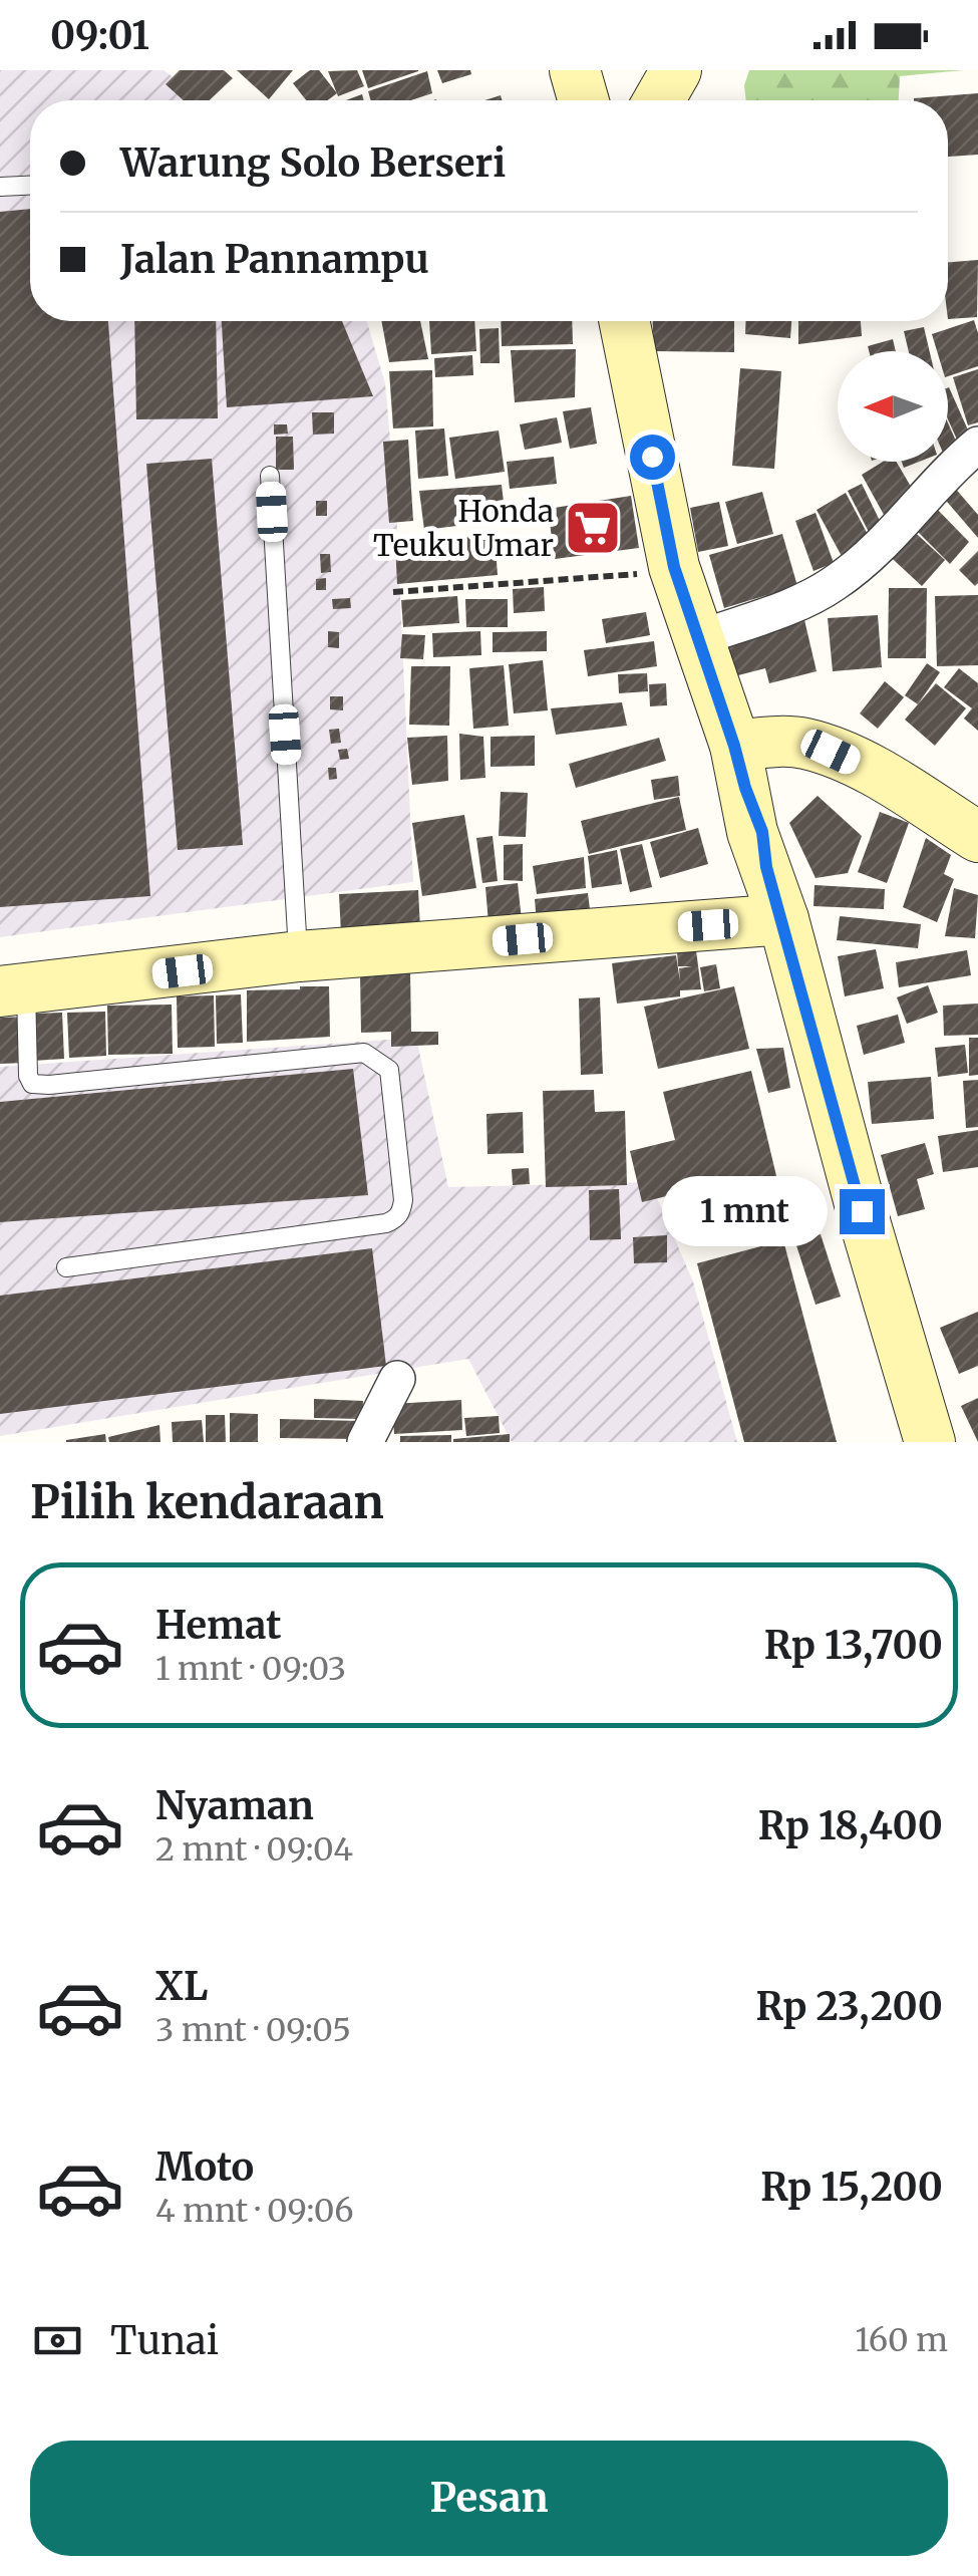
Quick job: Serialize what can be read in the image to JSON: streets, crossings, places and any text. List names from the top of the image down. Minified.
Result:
{"places":{"supermarket":["Honda Teuku Umar"]},"north":"left","page":{"status":"09:01","banner":["Warung Solo Berseri","Jalan Pannampu"],"bubble":"1 mnt","heading":"Pilih kendaraan","list":[{"name":"Hemat","note":"1 mnt · 09:03","value":"Rp 13,700"},{"name":"Nyaman","note":"2 mnt · 09:04","value":"Rp 18,400"},{"name":"XL","note":"3 mnt · 09:05","value":"Rp 23,200"},{"name":"Moto","note":"4 mnt · 09:06","value":"Rp 15,200"}],"pay":["Tunai","160 m"],"buttons":"Pesan"}}
